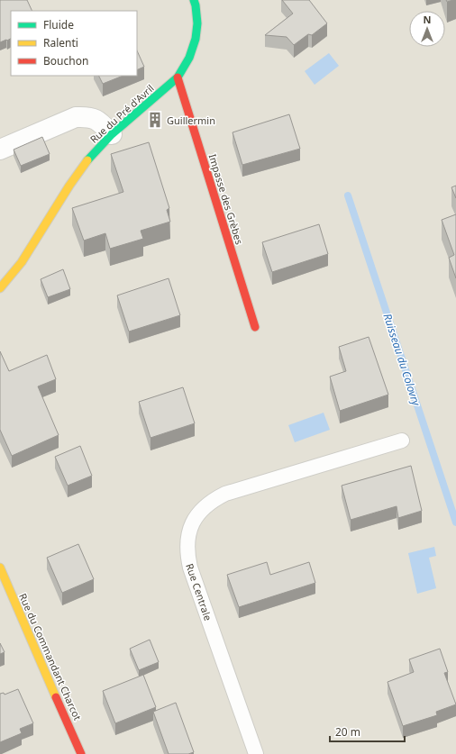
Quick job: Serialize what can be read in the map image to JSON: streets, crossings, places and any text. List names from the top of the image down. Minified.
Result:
{"streets":{"street":["Rue du Pré d'Avril","Impasse des Grèbes","Rue du Commandant Charcot"],"lane":["Rue Centrale"]},"crossings":[["Rue du Pré d'Avril","Impasse des Grèbes"]],"water":["Ruisseau du Colovry"],"places":{"building":["Guillermin"]},"legend":["Fluide","Ralenti","Bouchon"],"scale_bar":"20 m","north":"top"}
